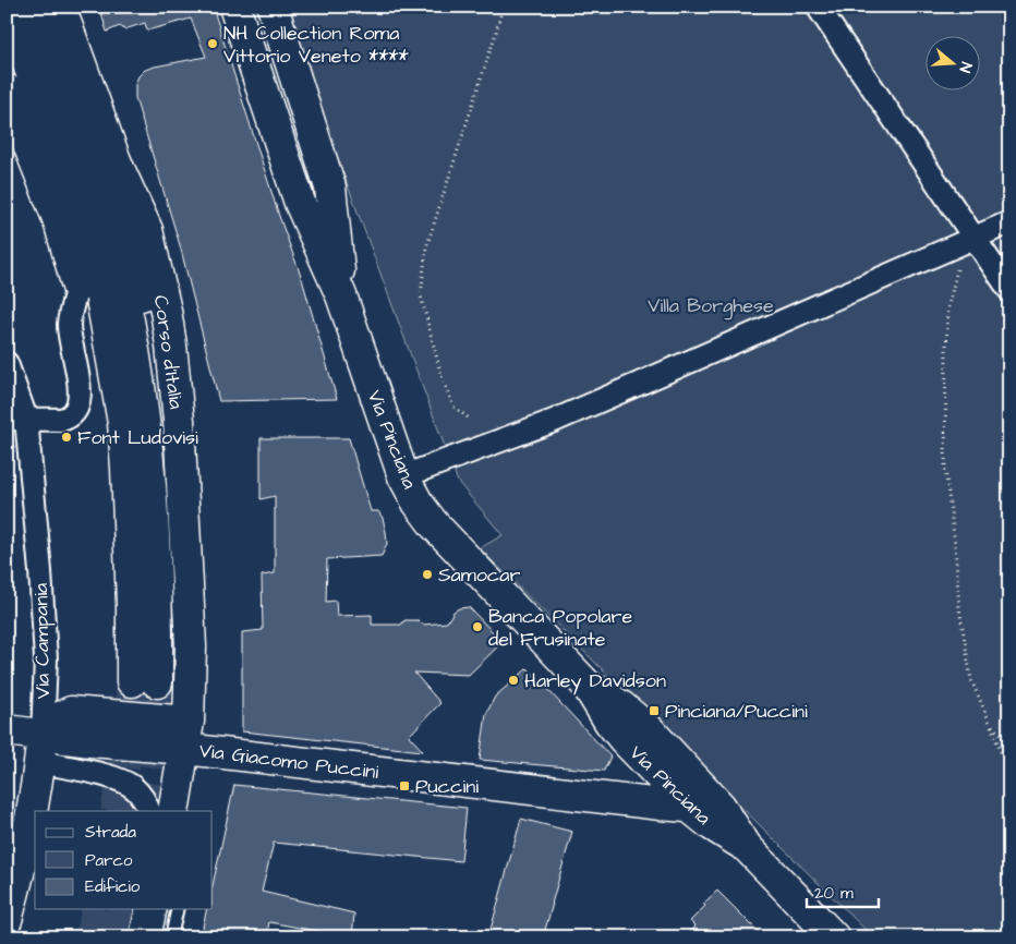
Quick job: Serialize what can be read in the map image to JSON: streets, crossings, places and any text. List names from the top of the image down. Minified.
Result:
{"streets":{"main road":["Corso d'Italia","Via Pinciana","Via Campania","Via Giacomo Puccini"]},"crossings":[["Corso d'Italia","Via Giacomo Puccini"],["Via Pinciana","Via Giacomo Puccini"],["Via Campania","Via Giacomo Puccini"]],"parks":["Villa Borghese"],"places":{"other":["NH Collection Roma Vittorio Veneto ****","Font Ludovisi","Samocar","Banca Popolare del Frusinate","Harley Davidson"],"transit":["Pinciana/Puccini","Puccini"]},"legend":["Strada","Parco","Edificio"],"scale_bar":"20 m","north":"right"}
